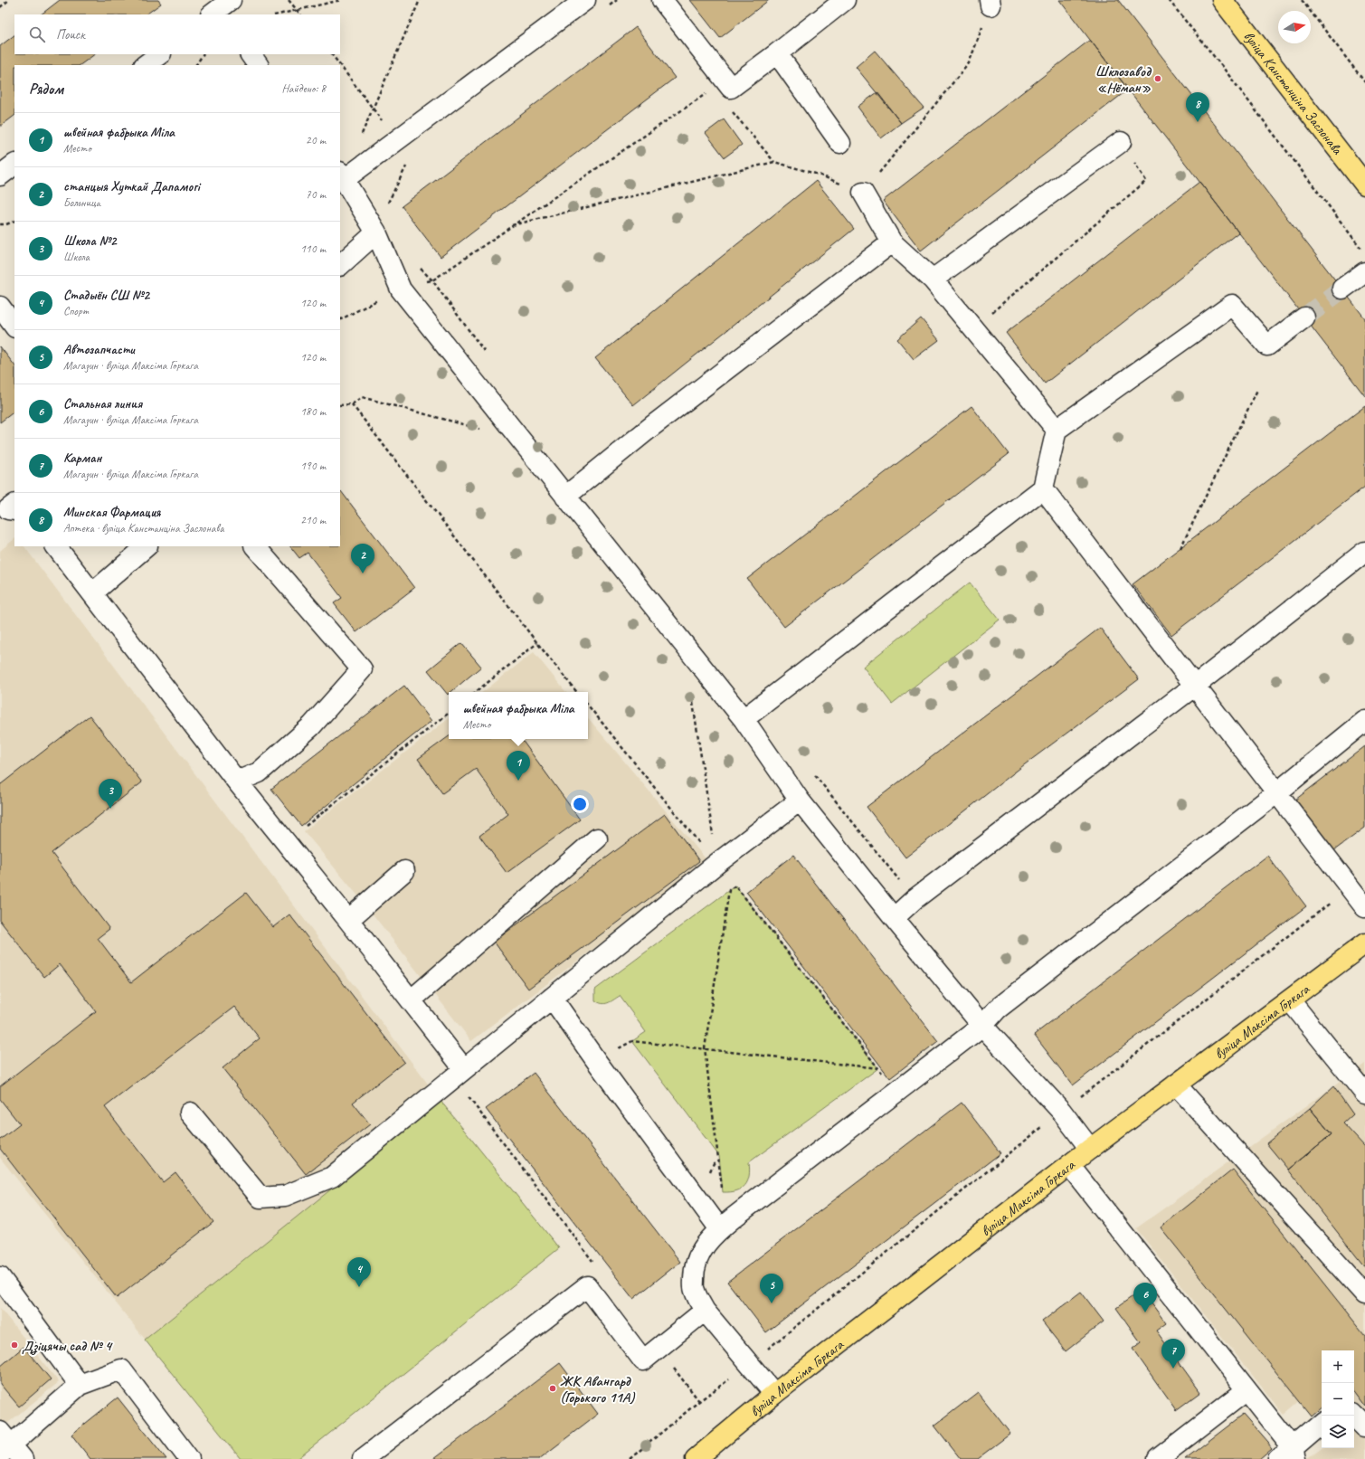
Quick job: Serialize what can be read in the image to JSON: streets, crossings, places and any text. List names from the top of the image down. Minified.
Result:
{"streets":{"main road":["вуліца Канстанціна Заслонава","вуліца Максіма Горкага"]},"places":["Шклозавод «Нёман»","Дзіцячы сад № 4","ЖК Авангард (Горького 11А)"],"north":"right","page":{"search":"Поиск","heading":["Рядом","Найдено: 8"],"pins":["8","2","1","3","4","5","6","7"],"list":[{"mark":"1","name":"швейная фабрыка Міла","note":"Место","value":"20 m"},{"mark":"2","name":"станцыя Хуткай Дапамогі","note":"Больница","value":"70 m"},{"mark":"3","name":"Школа №2","note":"Школа","value":"110 m"},{"mark":"4","name":"Стадыён СШ №2","note":"Спорт","value":"120 m"},{"mark":"5","name":"Автозапчасти","note":"Магазин · вуліца Максіма Горкага","value":"120 m"},{"mark":"6","name":"Стальная линия","note":"Магазин · вуліца Максіма Горкага","value":"180 m"},{"mark":"7","name":"Карман","note":"Магазин · вуліца Максіма Горкага","value":"190 m"},{"mark":"8","name":"Минская Фармация","note":"Аптека · вуліца Канстанціна Заслонава","value":"210 m"}],"popup":["швейная фабрыка Міла","Место"],"map_buttons":["+","−"]}}
